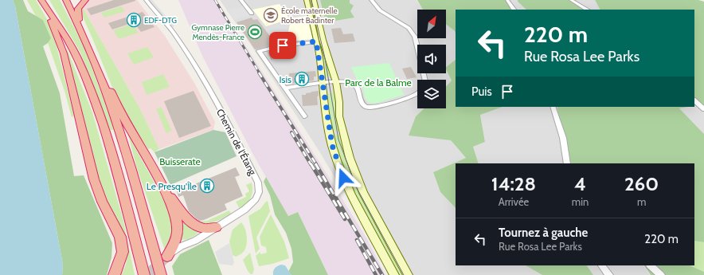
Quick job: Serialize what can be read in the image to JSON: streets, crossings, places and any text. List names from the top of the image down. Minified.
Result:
{"streets":{"street":["Chemin de l'Étang"]},"parks":["Parc de la Balme","Buisserate"],"places":{"school or university":["École maternelle Robert Badinter"],"building":["EDF-DTG","Isis","Le Presqu'Île"],"sports":["Gymnase Pierre Mendès-France"]},"north":"top right","page":{"turn":["220 m","Rue Rosa Lee Parks"],"then":"Puis","eta":["14:28","Arrivée","4","min","260","m"],"list":[{"name":"Tournez à gauche","note":"Rue Rosa Lee Parks","value":"220 m"}]}}
